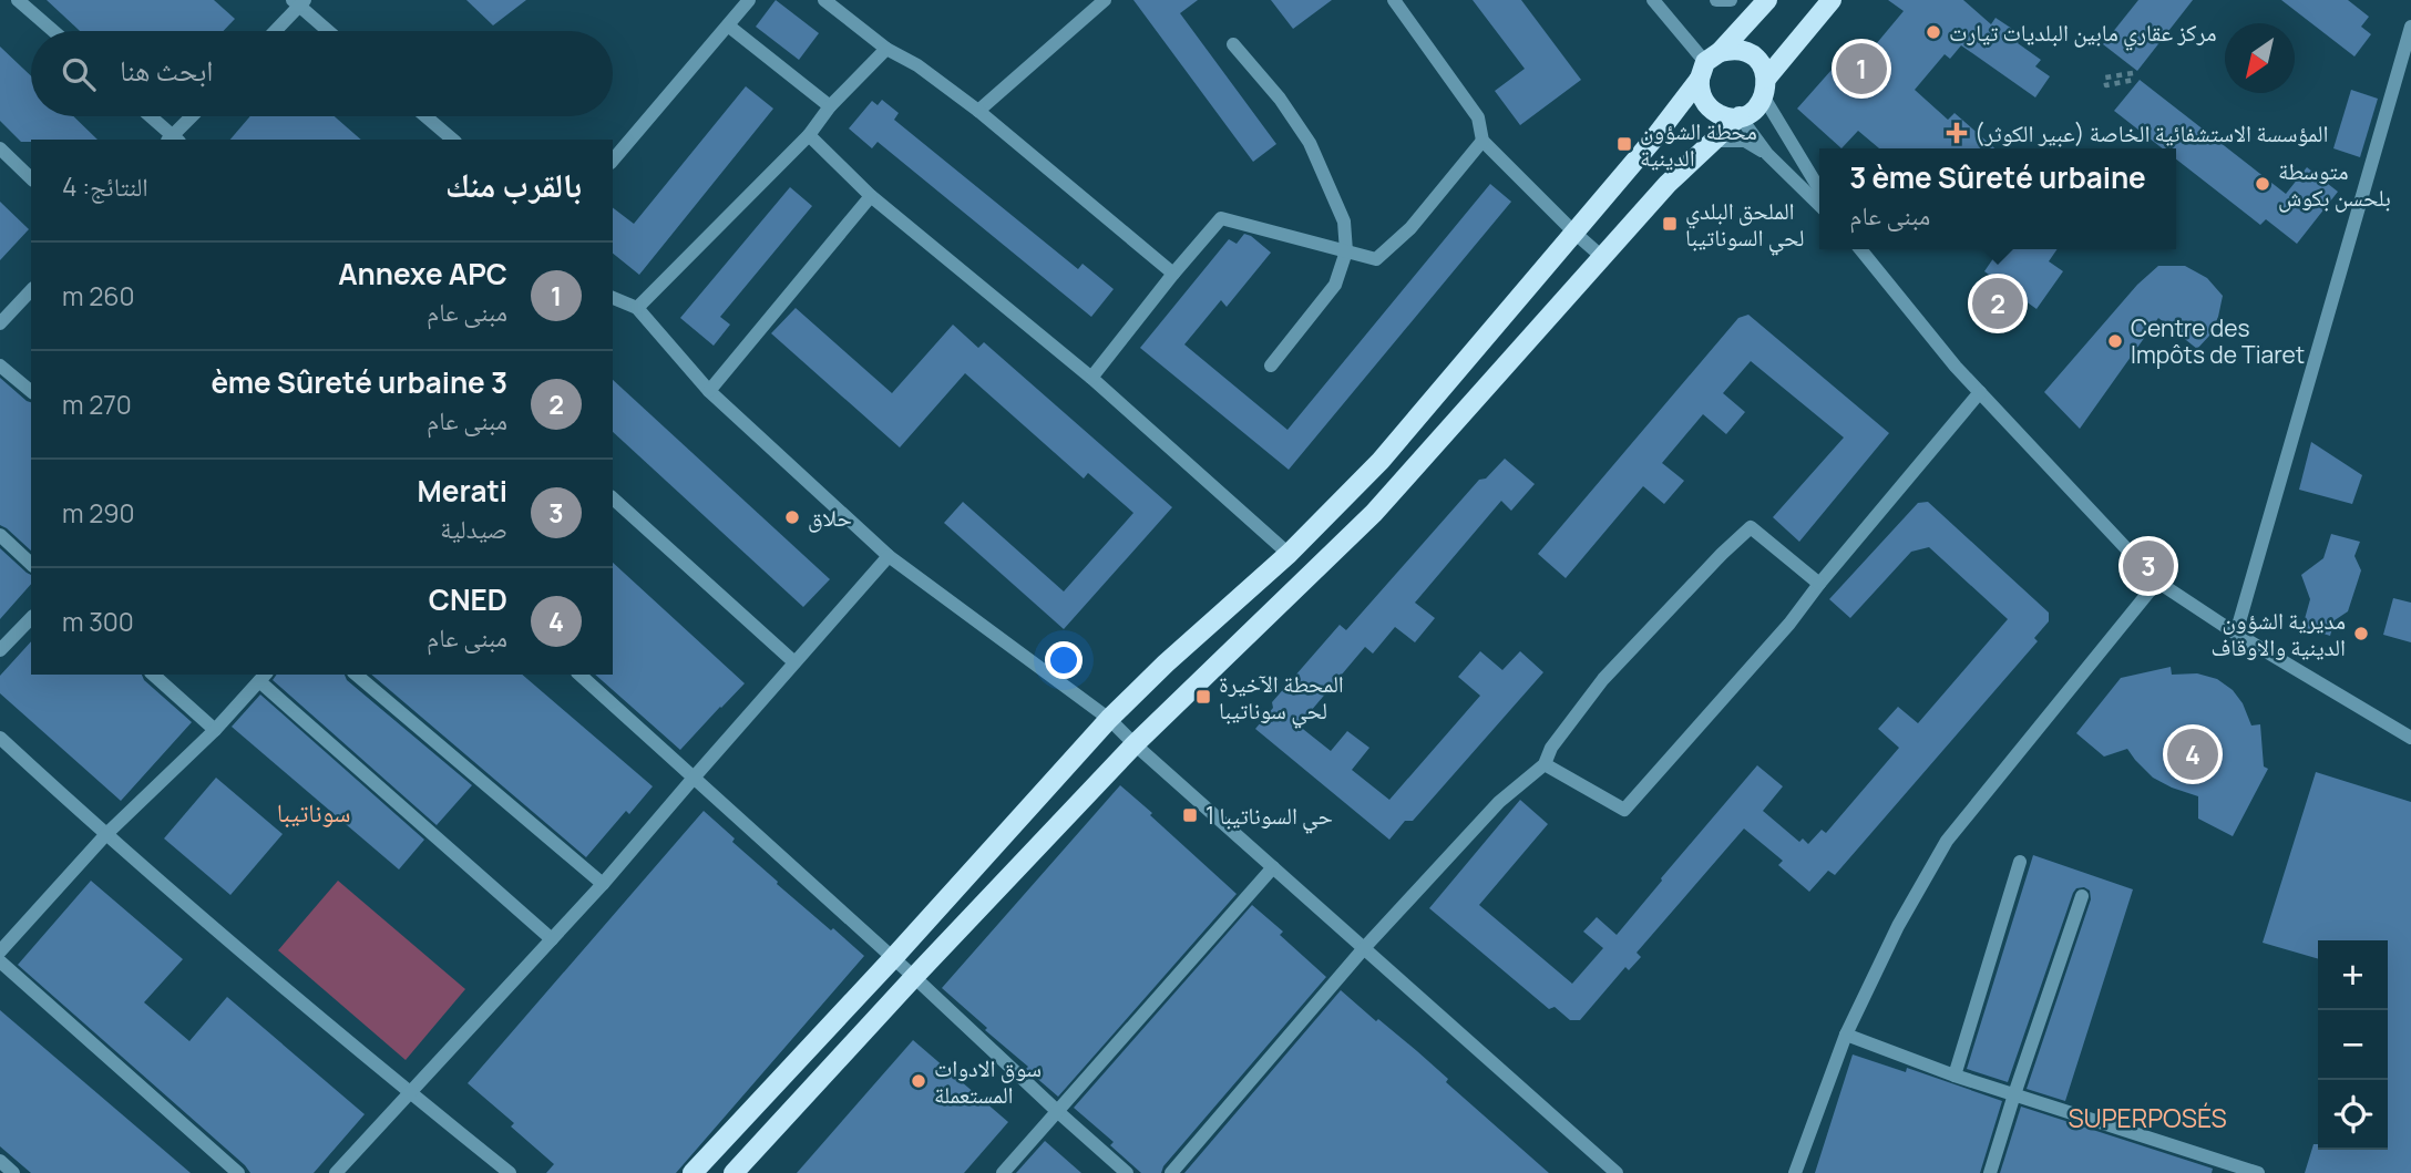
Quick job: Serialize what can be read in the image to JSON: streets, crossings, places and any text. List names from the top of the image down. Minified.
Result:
{"districts":["سوناتيبا","SUPERPOSÉS"],"places":{"other":["مركز عقاري مابين البلديات تيارت","متوسطة بلحسن بكوش","Centre des Impôts de Tiaret","حلاق","مديرية الشؤون الدينية والاوقاف","سوق الادوات المستعملة"],"health":["المؤسسة الاستشفائية الخاصة (عبير الكوثر)"],"transit":["محطة الشؤون الدينية","الملحق البلدي لحي السوناتيبا","المحطة الآخيرة لحي سوناتيبا","حي السوناتيبا 1"]},"north":"bottom left","page":{"search":"ابحث هنا","pins":["1","2","3","4"],"heading":["بالقرب منك","النتائج: 4"],"popup":["3 ème Sûreté urbaine","مبنى عام"],"list":[{"mark":"1","name":"Annexe APC","note":"مبنى عام","value":"260 m"},{"mark":"2","name":"3 ème Sûreté urbaine","note":"مبنى عام","value":"270 m"},{"mark":"3","name":"Merati","note":"صيدلية","value":"290 m"},{"mark":"4","name":"CNED","note":"مبنى عام","value":"300 m"}],"map_buttons":["+","−"]}}
